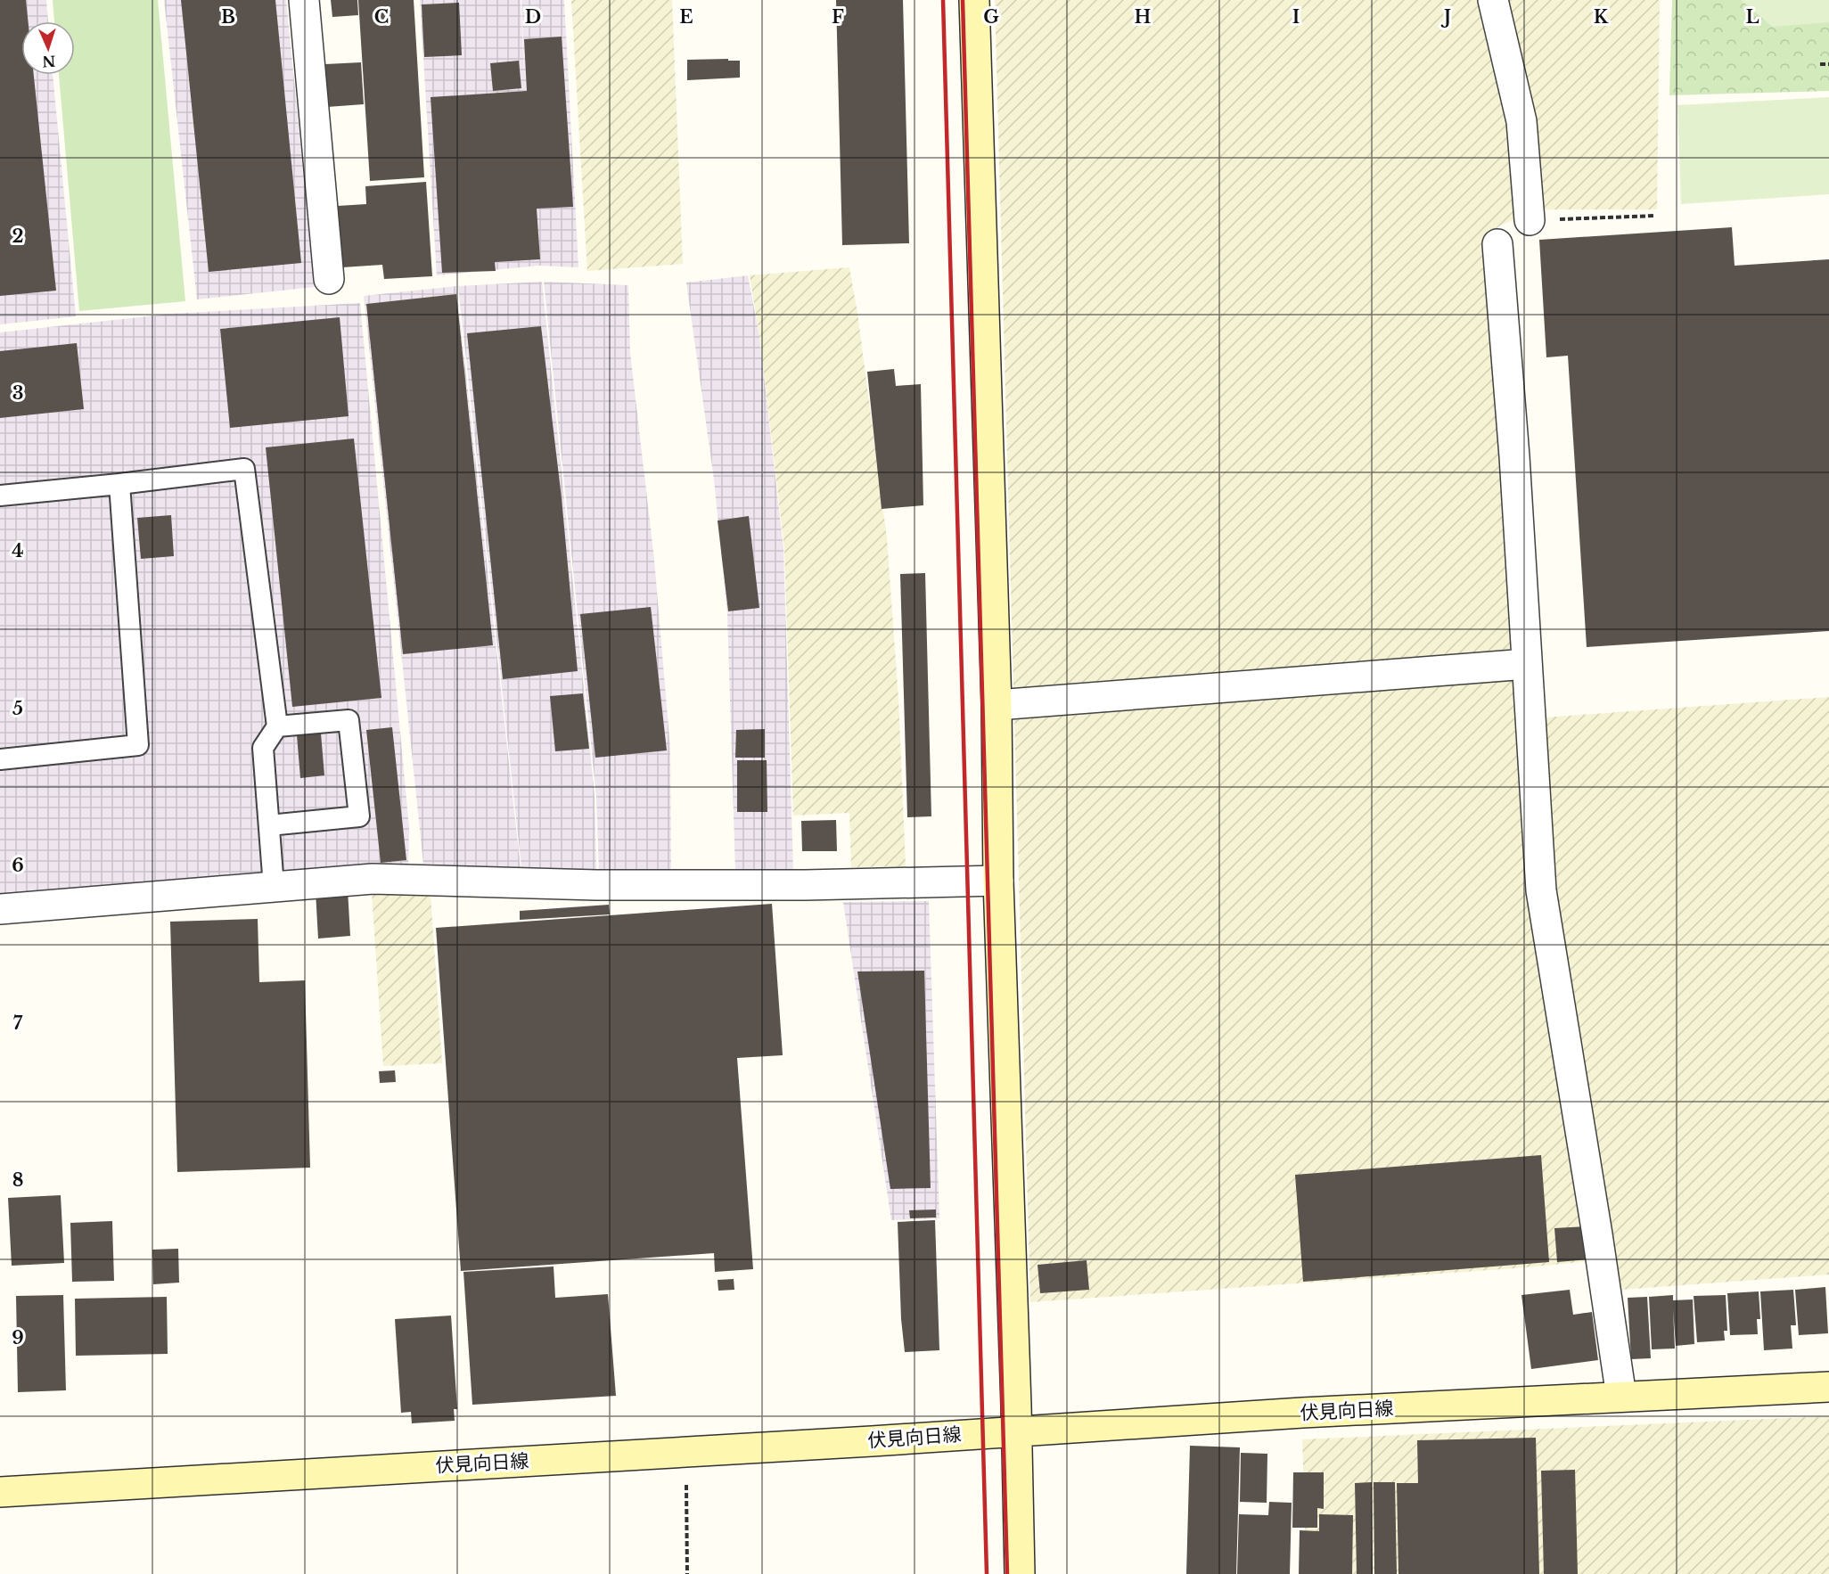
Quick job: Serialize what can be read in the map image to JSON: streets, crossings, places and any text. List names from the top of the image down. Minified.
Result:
{"streets":{"main road":["伏見向日線"]},"north":"bottom","grid":{"columns":["B","C","D","E","F","G","H","I","J","K","L"],"rows":["2","3","4","5","6","7","8","9"]}}
